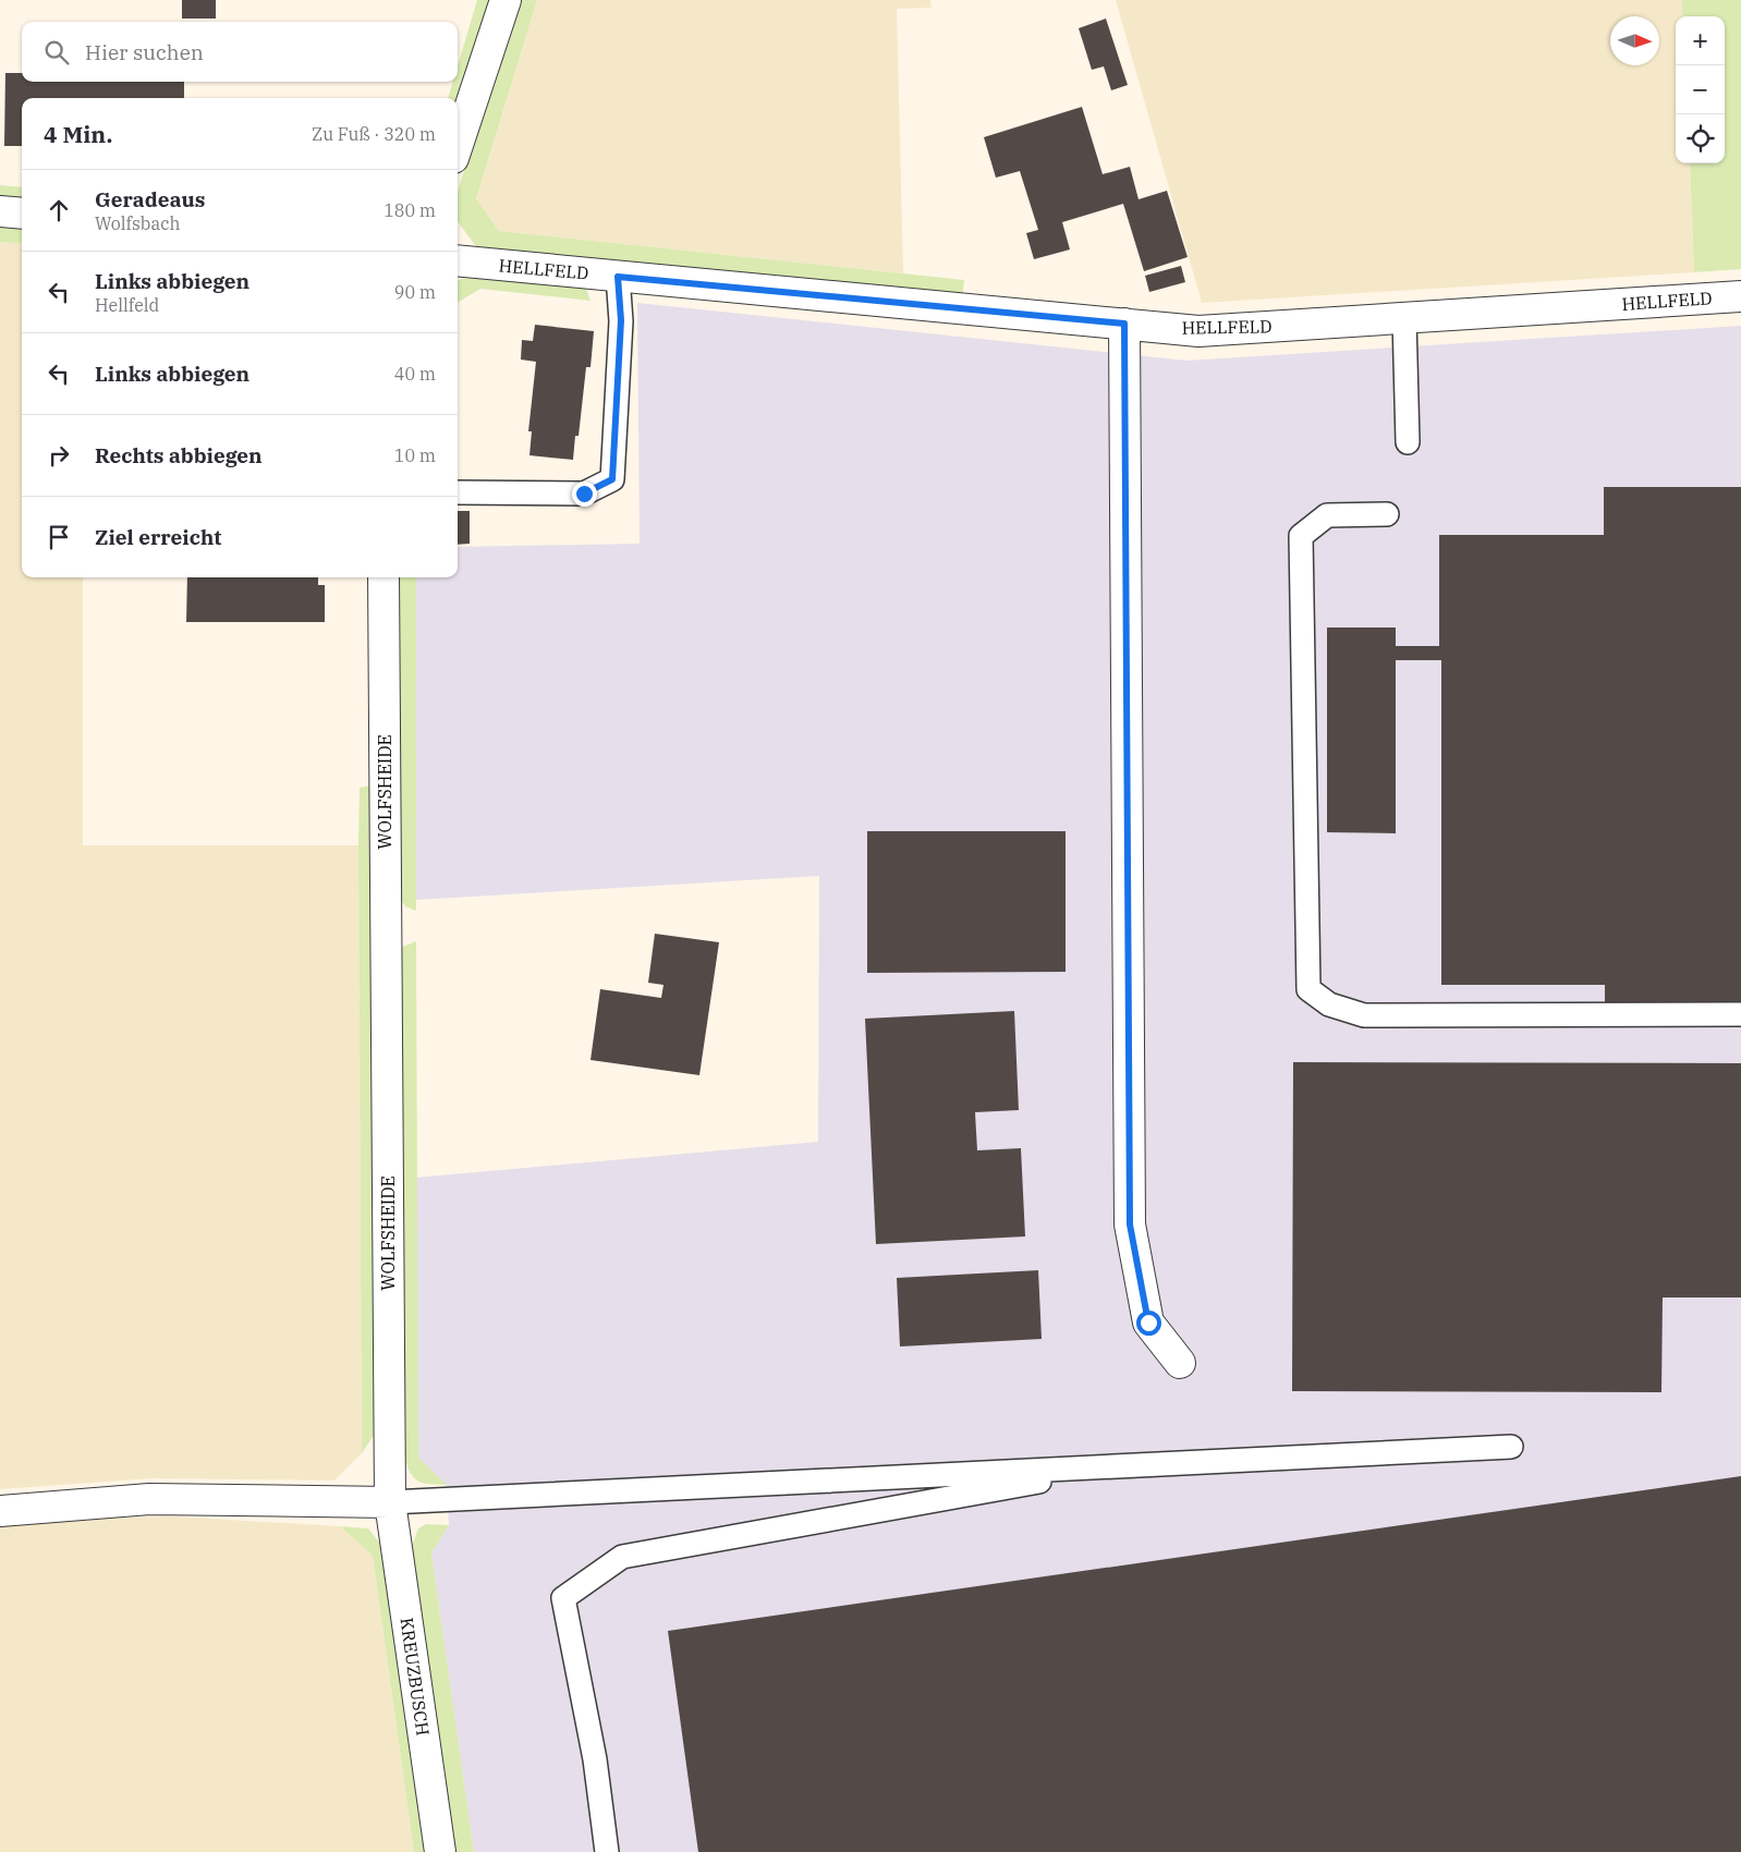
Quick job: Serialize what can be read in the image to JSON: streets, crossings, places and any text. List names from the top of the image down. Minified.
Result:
{"streets":{"street":["HELLFELD","WOLFSHEIDE","KREUZBUSCH"]},"crossings":[["WOLFSHEIDE","KREUZBUSCH"]],"north":"right","page":{"map_buttons":["+","−"],"search":"Hier suchen","heading":["4 Min.","Zu Fuß · 320 m"],"list":[["Geradeaus","Wolfsbach","180 m"],["Links abbiegen","Hellfeld","90 m"],["Links abbiegen","40 m"],["Rechts abbiegen","10 m"],"Ziel erreicht"]}}
